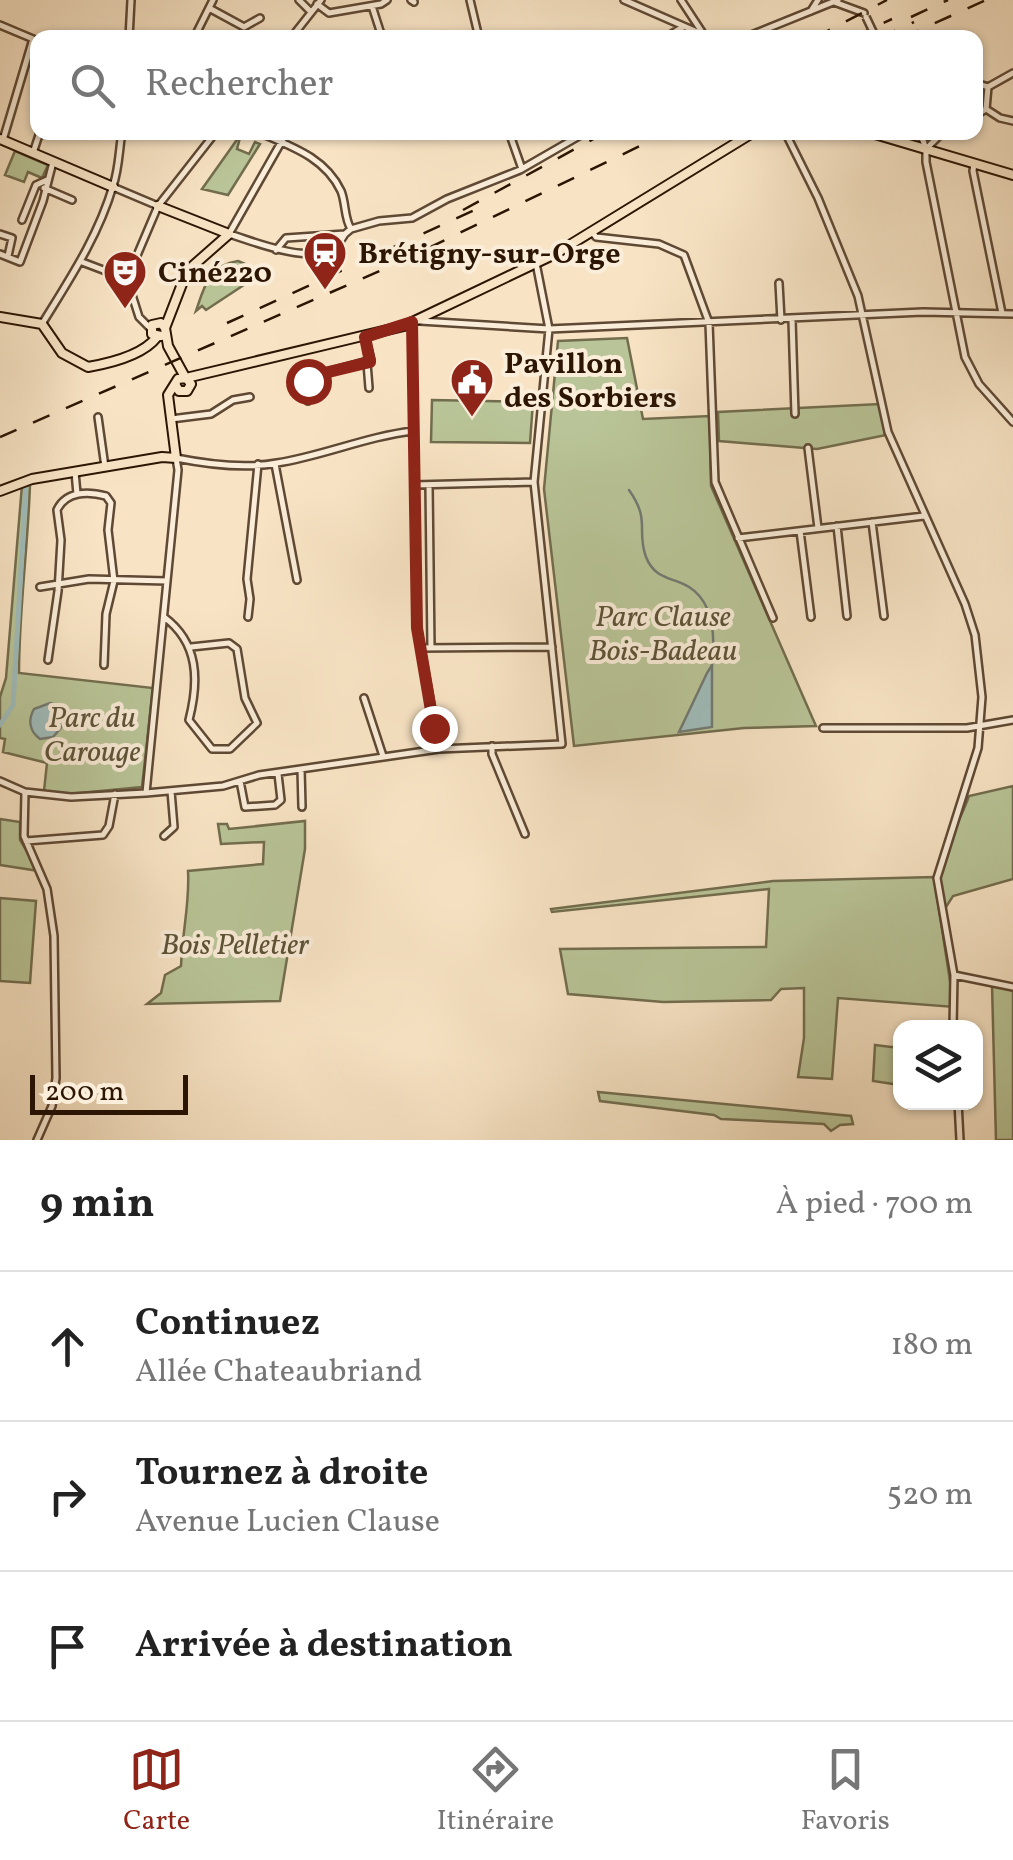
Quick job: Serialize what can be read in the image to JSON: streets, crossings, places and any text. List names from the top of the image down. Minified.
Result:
{"parks":["Parc Clause Bois-Badeau","Parc du Carouge","Bois Pelletier"],"places":{"station":["Brétigny-sur-Orge"],"theatre":["Ciné220"],"public building":["Pavillon des Sorbiers"]},"scale_bar":"200 m","page":{"search":"Rechercher","scale":"200 m","heading":["9 min","À pied · 700 m"],"list":[["Continuez","Allée Chateaubriand","180 m"],["Tournez à droite","Avenue Lucien Clause","520 m"],"Arrivée à destination"],"nav":["Carte","Itinéraire","Favoris"]}}
